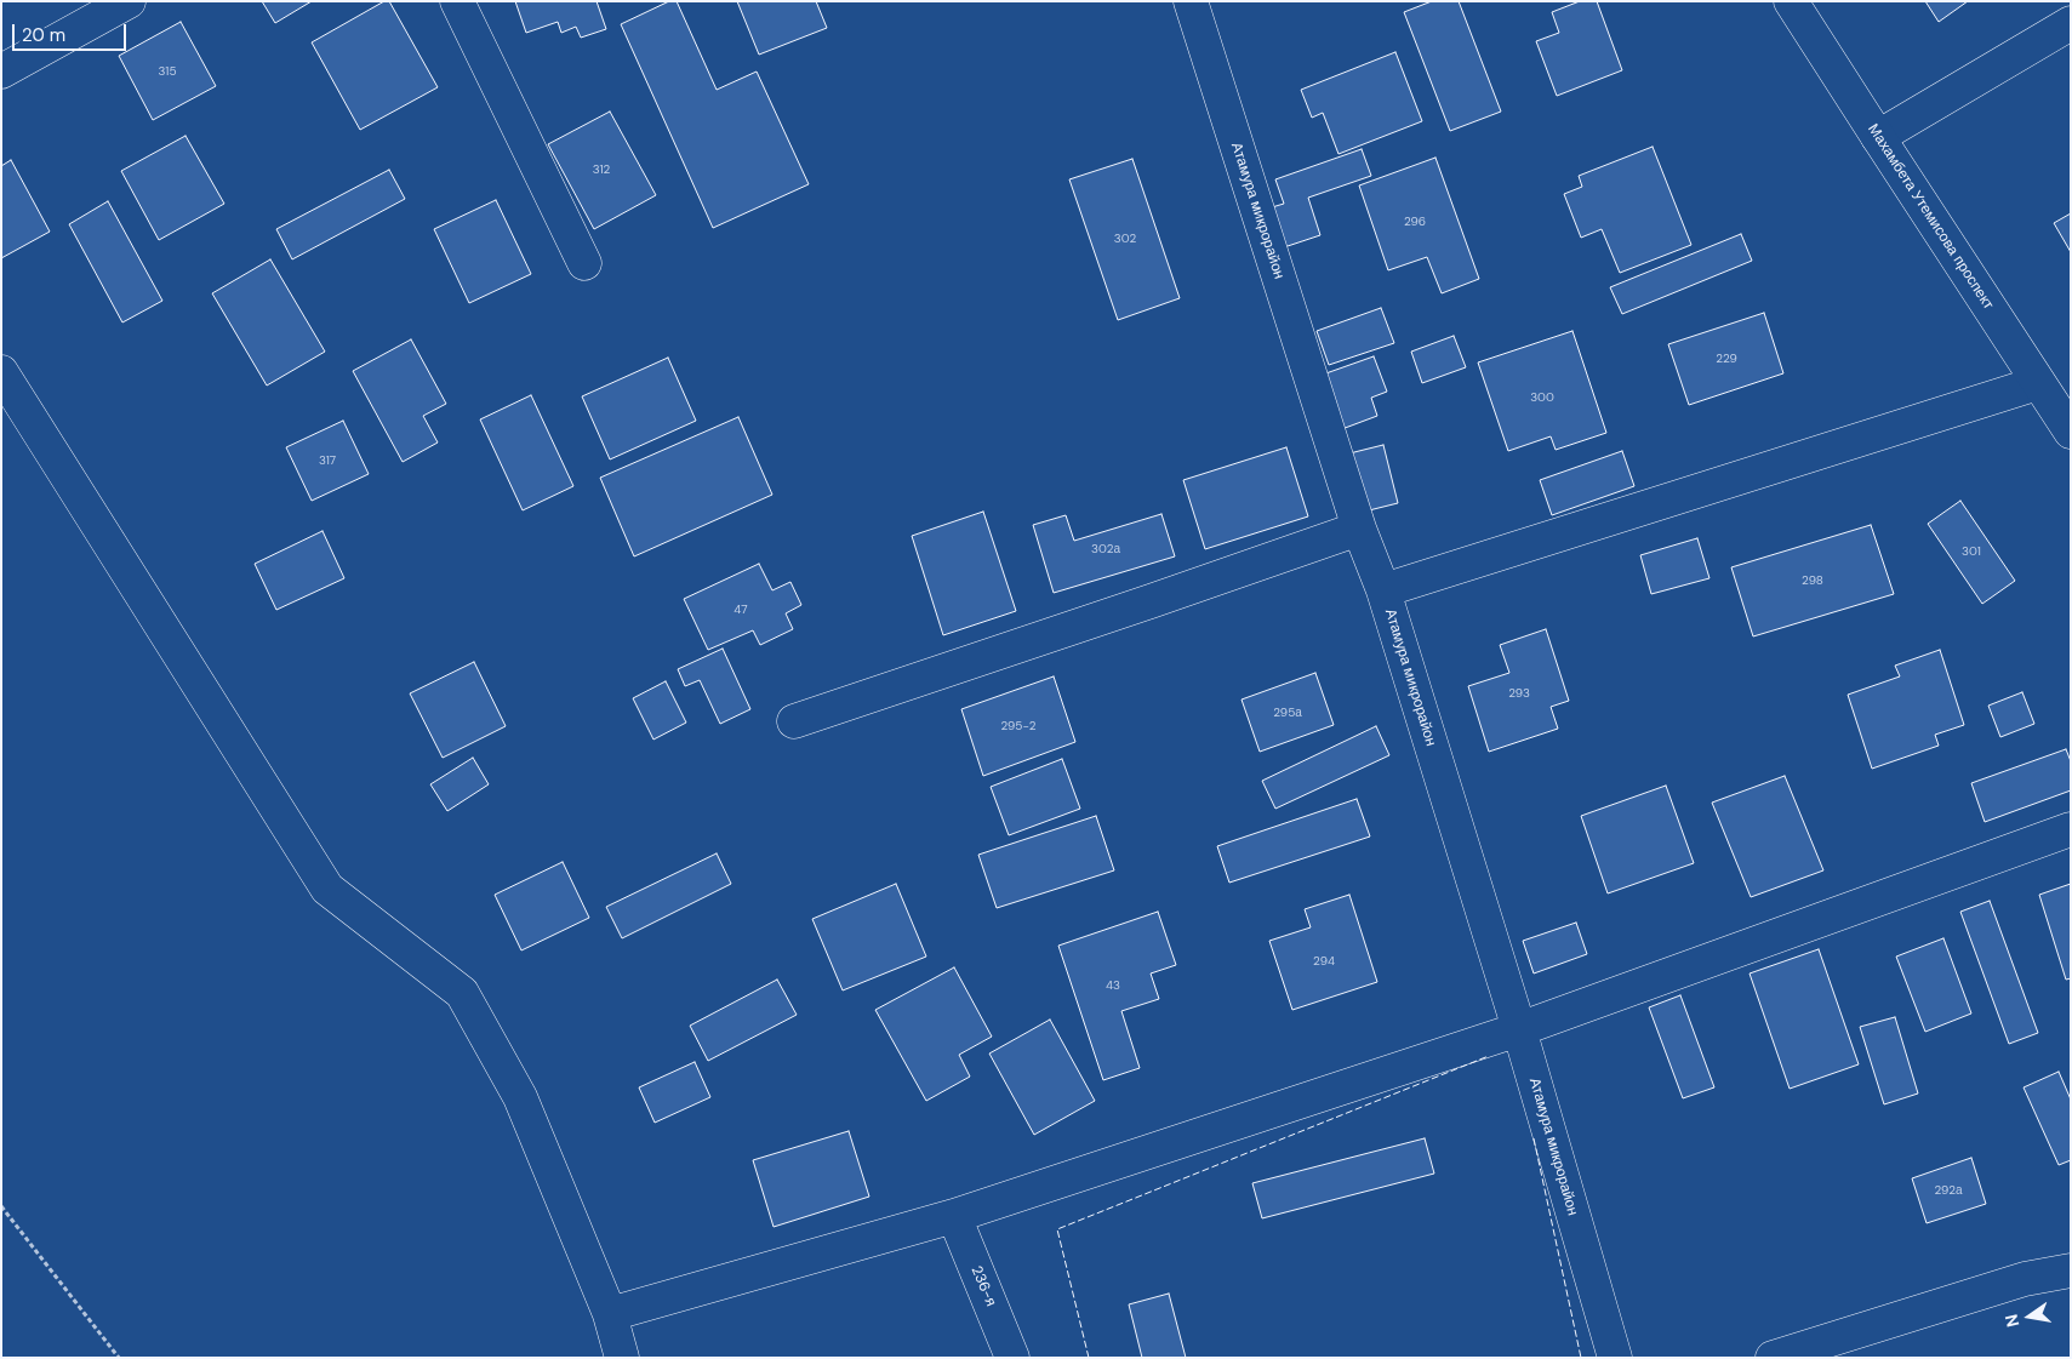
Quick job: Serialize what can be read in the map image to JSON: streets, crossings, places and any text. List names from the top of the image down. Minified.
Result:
{"streets":{"street":["Атамура микрорайон","Махамбета Утемисова проспект","236-я"]},"house_numbers":["315","312","296","302","229","300","317","302а","301","298","47","293","295а","295-2","294","43","292а"],"scale_bar":"20 m","north":"left"}
